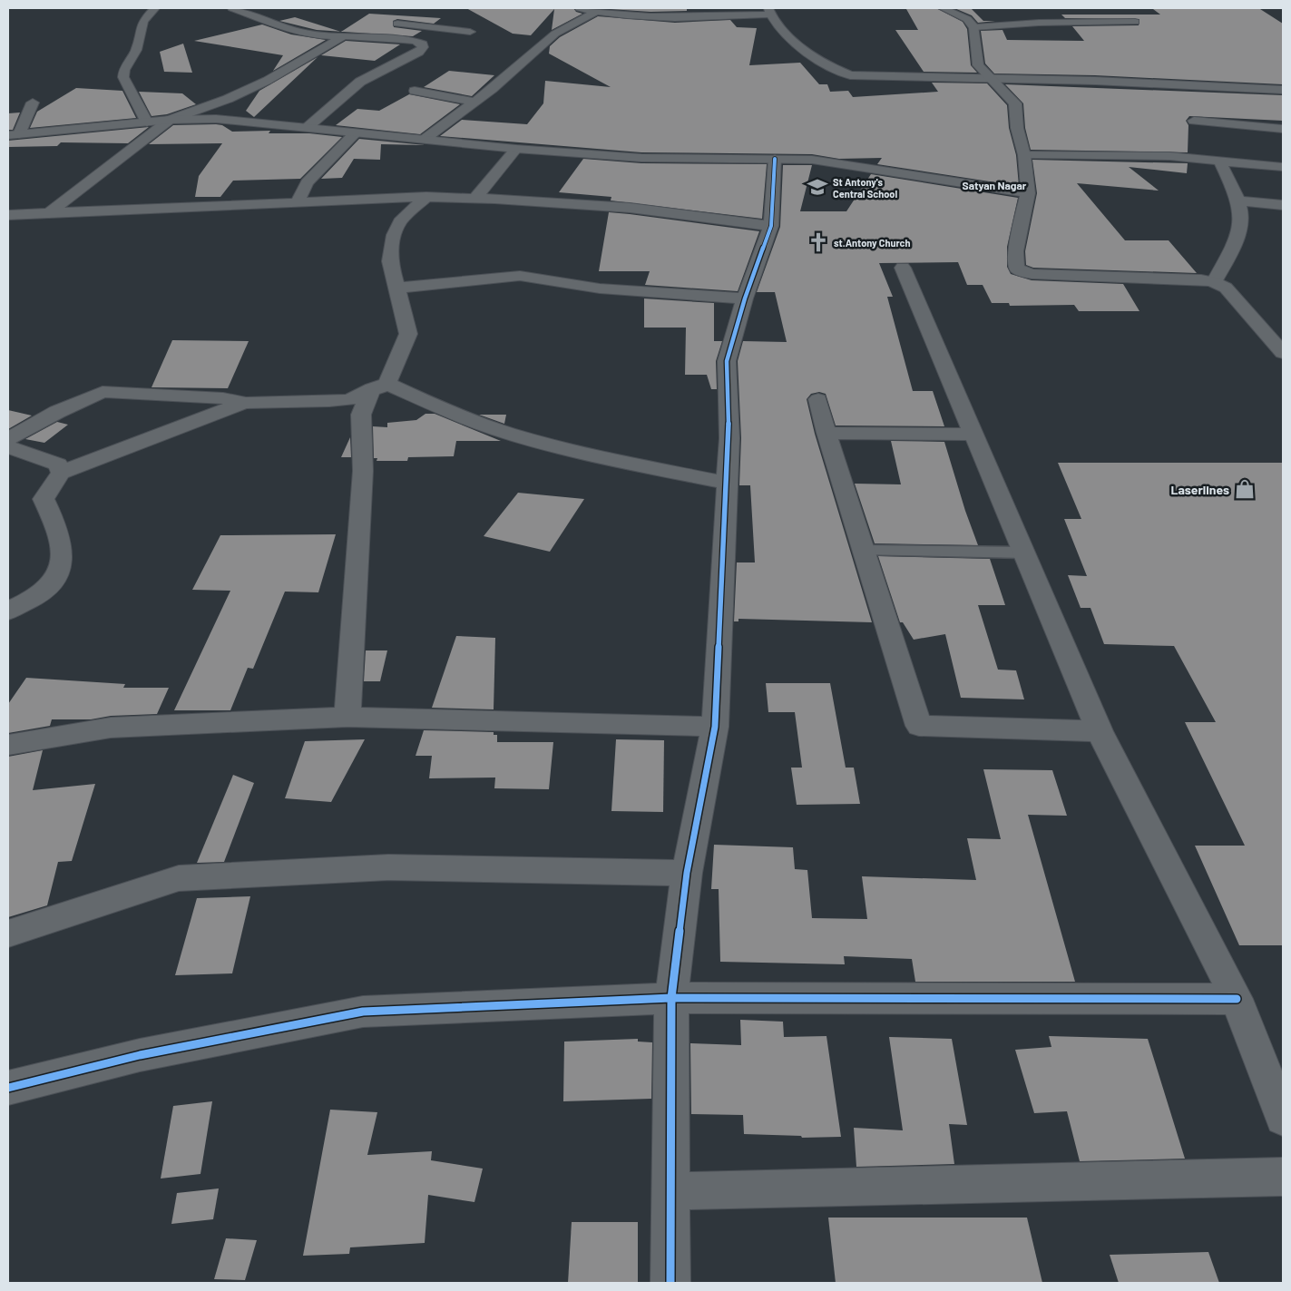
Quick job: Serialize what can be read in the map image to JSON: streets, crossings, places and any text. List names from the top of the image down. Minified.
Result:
{"districts":["Satyan Nagar"],"places":{"school or university":["St Antony's Central School"],"church":["st.Antony Church"],"shop":["Laserlines"]}}
